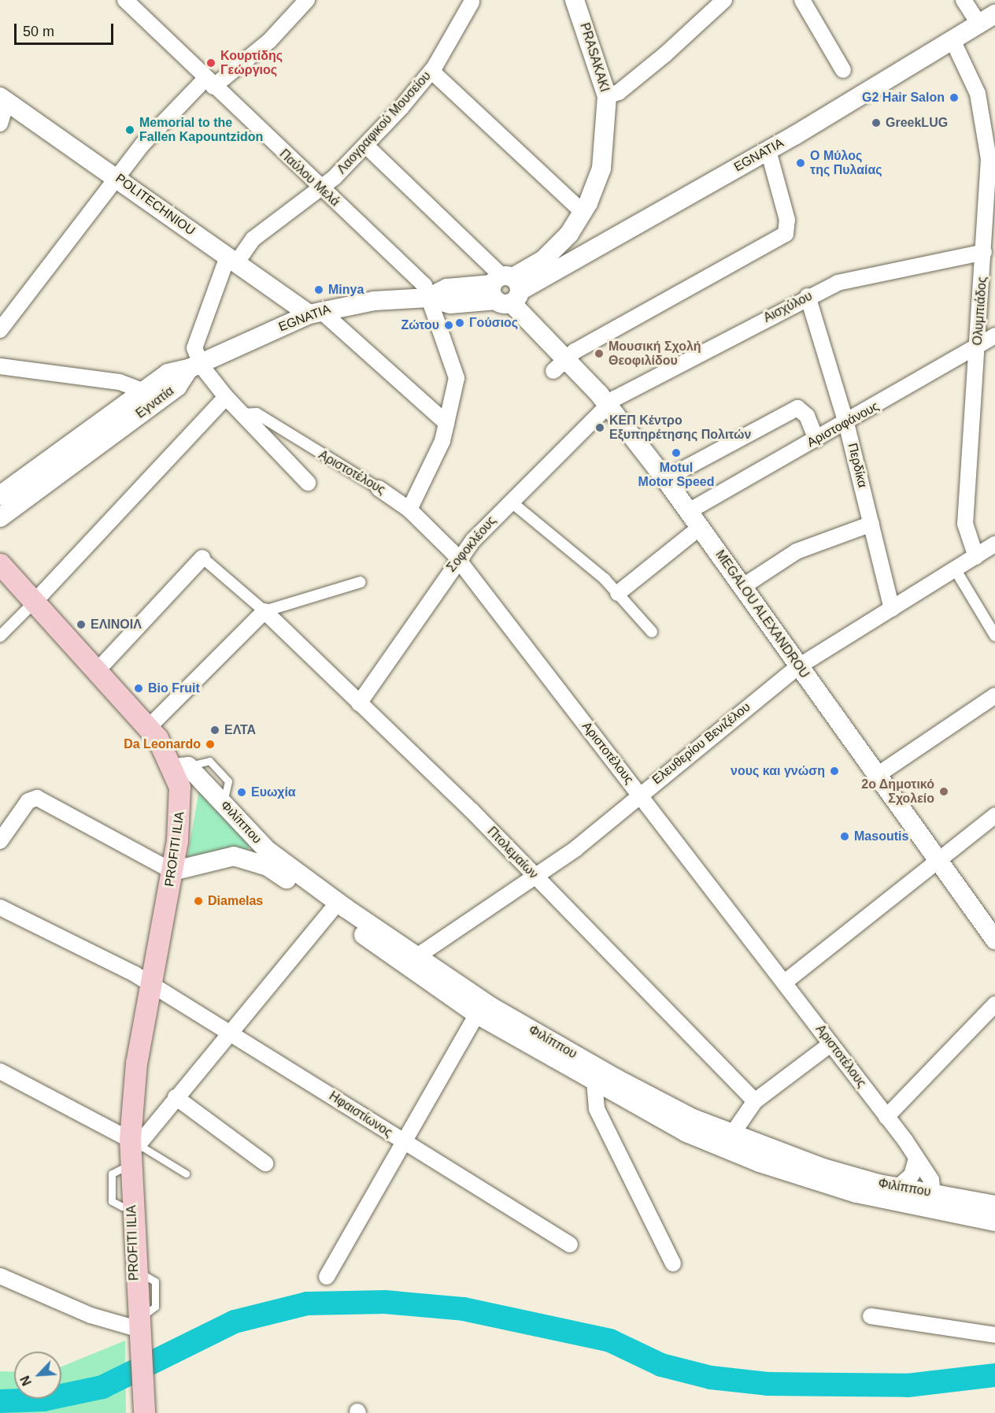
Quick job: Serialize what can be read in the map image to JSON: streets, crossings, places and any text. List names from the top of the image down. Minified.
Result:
{"streets":{"main road":["PROFITI ILIA"],"street":["PRASAKAKI","Λαογραφικού Μουσείου","EGNATIA","Παύλου Μελά","POLITECHNIOU","Αισχύλου","Ολυμπιάδος","Εγνατία","Αριστοφάνους","Περδίκα","Αριστοτέλους","Σοφοκλέους","MEGALOU ALEXANDROU","Ελευθερίου Βενιζέλου","Φιλίππου","Πτολεμαίων","Ηφαιστίωνος"]},"crossings":[["PRASAKAKI","EGNATIA"],["PRASAKAKI","MEGALOU ALEXANDROU"],["Λαογραφικού Μουσείου","EGNATIA"],["Λαογραφικού Μουσείου","Παύλου Μελά"],["Λαογραφικού Μουσείου","POLITECHNIOU"],["Λαογραφικού Μουσείου","Εγνατία"],["EGNATIA","Παύλου Μελά"],["EGNATIA","POLITECHNIOU"],["EGNATIA","Ολυμπιάδος"],["EGNATIA","Εγνατία"],["EGNATIA","MEGALOU ALEXANDROU"],["Παύλου Μελά","Αριστοτέλους"],["Αισχύλου","Ολυμπιάδος"],["Αισχύλου","Περδίκα"],["Αισχύλου","Σοφοκλέους"],["Αισχύλου","MEGALOU ALEXANDROU"],["Ολυμπιάδος","Αριστοφάνους"],["Ολυμπιάδος","Ελευθερίου Βενιζέλου"],["Αριστοφάνους","Περδίκα"],["Αριστοφάνους","MEGALOU ALEXANDROU"],["Περδίκα","Ελευθερίου Βενιζέλου"],["Αριστοτέλους","Σοφοκλέους"],["Αριστοτέλους","Ελευθερίου Βενιζέλου"],["Αριστοτέλους","Φιλίππου"],["Σοφοκλέους","MEGALOU ALEXANDROU"],["Σοφοκλέους","Πτολεμαίων"],["MEGALOU ALEXANDROU","Ελευθερίου Βενιζέλου"],["Ελευθερίου Βενιζέλου","Φιλίππου"],["Ελευθερίου Βενιζέλου","Πτολεμαίων"],["Φιλίππου","PROFITI ILIA"],["PROFITI ILIA","Ηφαιστίωνος"]],"places":["Κουρτίδης Γεώργιος","G2 Hair Salon","GreekLUG","Memorial to the Fallen Kapountzidon","Ο Μύλος της Πυλαίας","Minya","Γούσιος","Ζώτου","Μουσική Σχολή Θεοφιλίδου","ΚΕΠ Κέντρο Εξυπηρέτησης Πολιτών","Motul Motor Speed","ΕΛΙΝΟΙΛ","Bio Fruit","ΕΛΤΑ","Da Leonardo","νους και γνώση","2ο Δημοτικό Σχολείο","Ευωχία","Masoutis","Diamelas"],"scale_bar":"50 m","north":"bottom left"}
